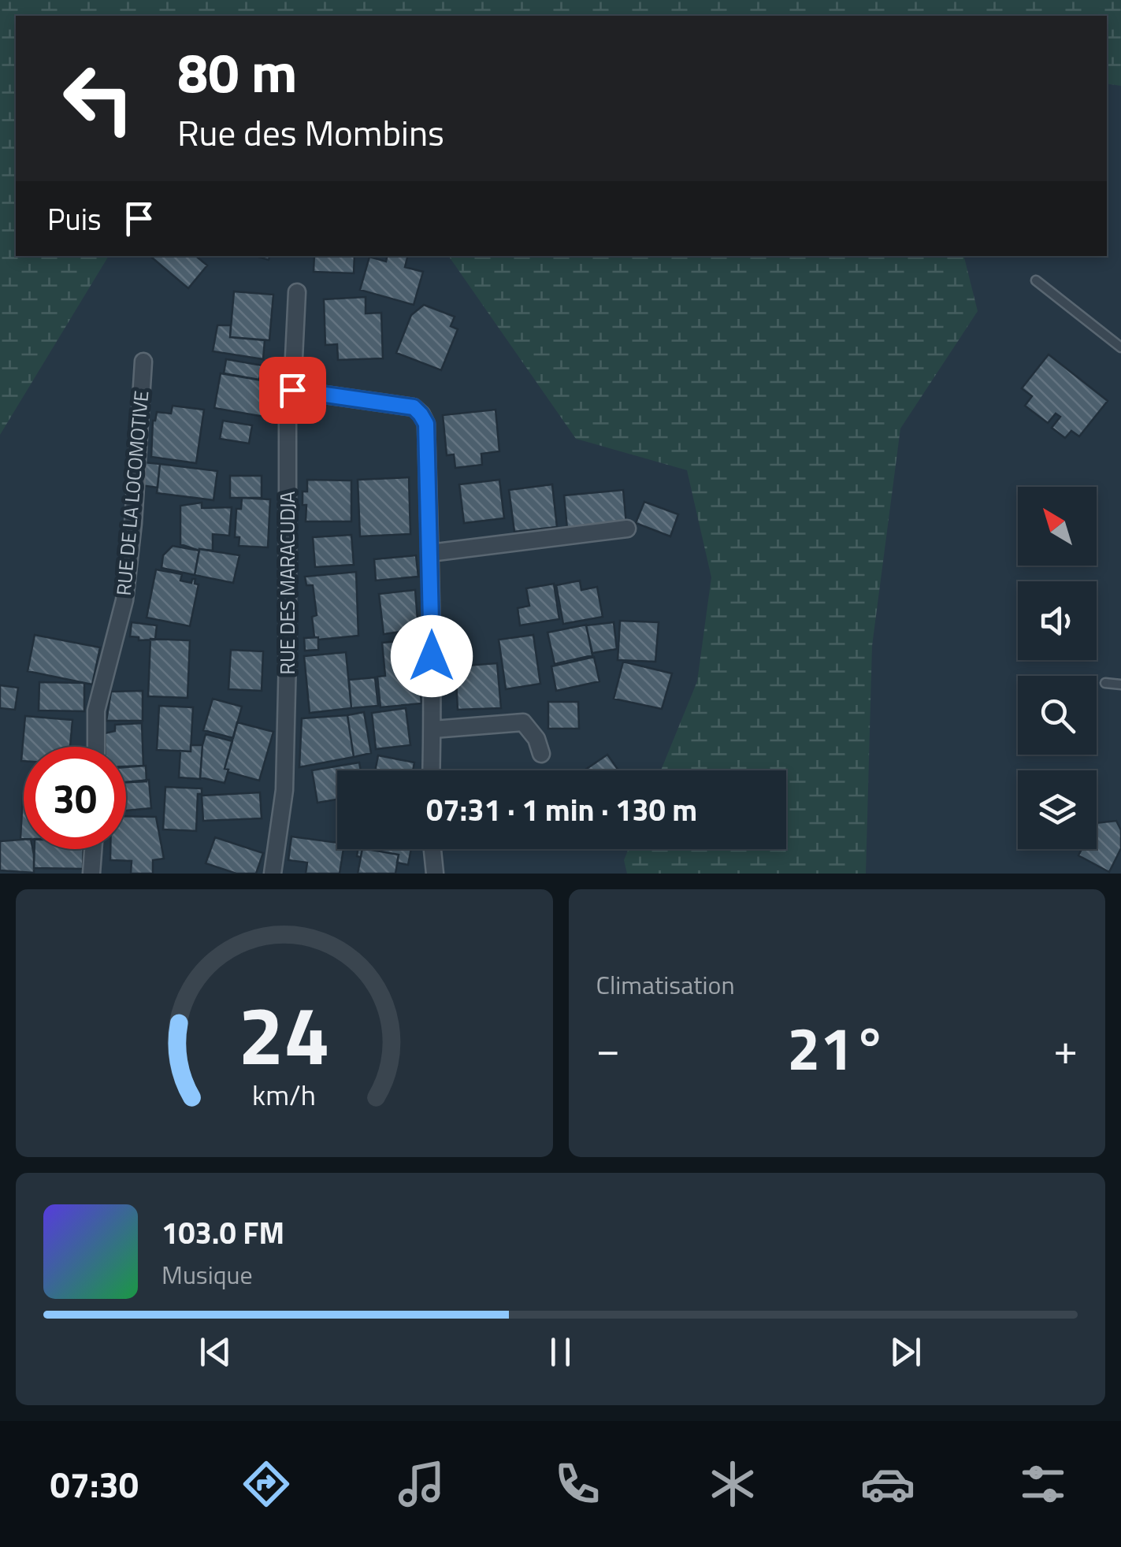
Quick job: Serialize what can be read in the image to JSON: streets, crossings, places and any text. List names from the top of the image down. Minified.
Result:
{"streets":{"street":["RUE DE LA LOCOMOTIVE","RUE DES MARACUDJA"]},"north":"top left","page":{"turn":["80 m","Rue des Mombins"],"then":"Puis","limit":"30","trip":"07:31 · 1 min · 130 m","tile":"Climatisation","heat":["−","21°","+"],"song":["103.0 FM","Musique"],"tabs":"07:30","gauge":["24","km/h"]}}
